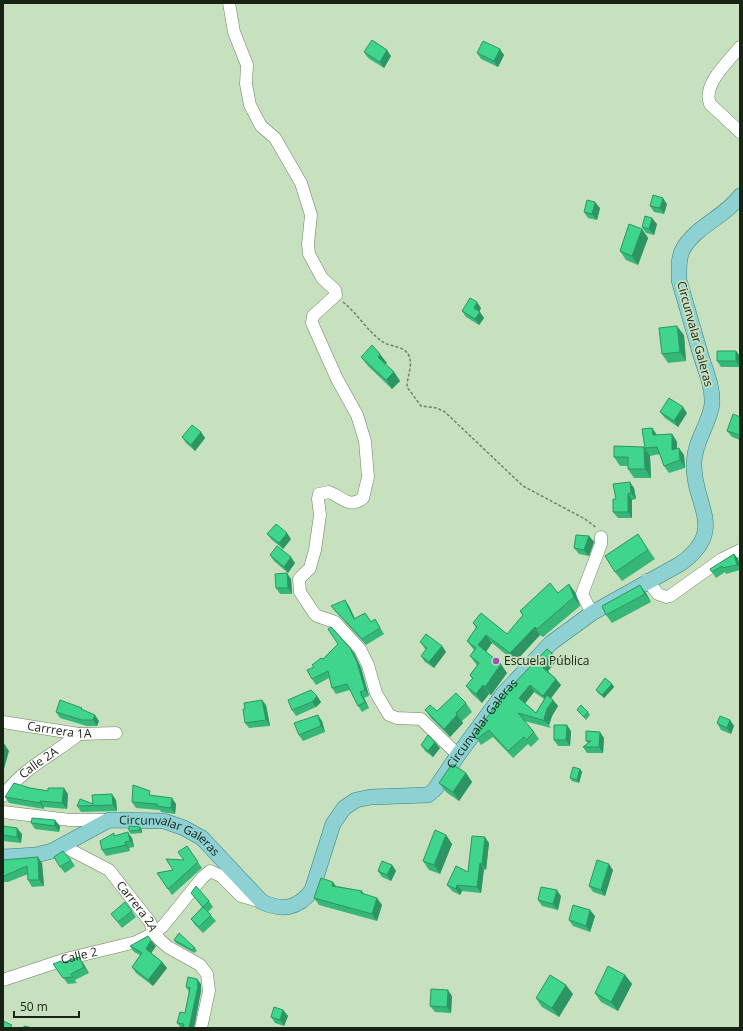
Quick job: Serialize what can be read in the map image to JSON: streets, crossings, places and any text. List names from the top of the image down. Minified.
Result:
{"streets":{"main road":["Circunvalar Galeras"],"street":["Carrrera 1A","Calle 2A","Carrera 2A","Calle 2"]},"crossings":[["Circunvalar Galeras","Carrera 2A"],["Circunvalar Galeras","Calle 2"],["Carrrera 1A","Calle 2A"],["Carrera 2A","Calle 2"]],"places":["Escuela Pública"],"scale_bar":"50 m"}
